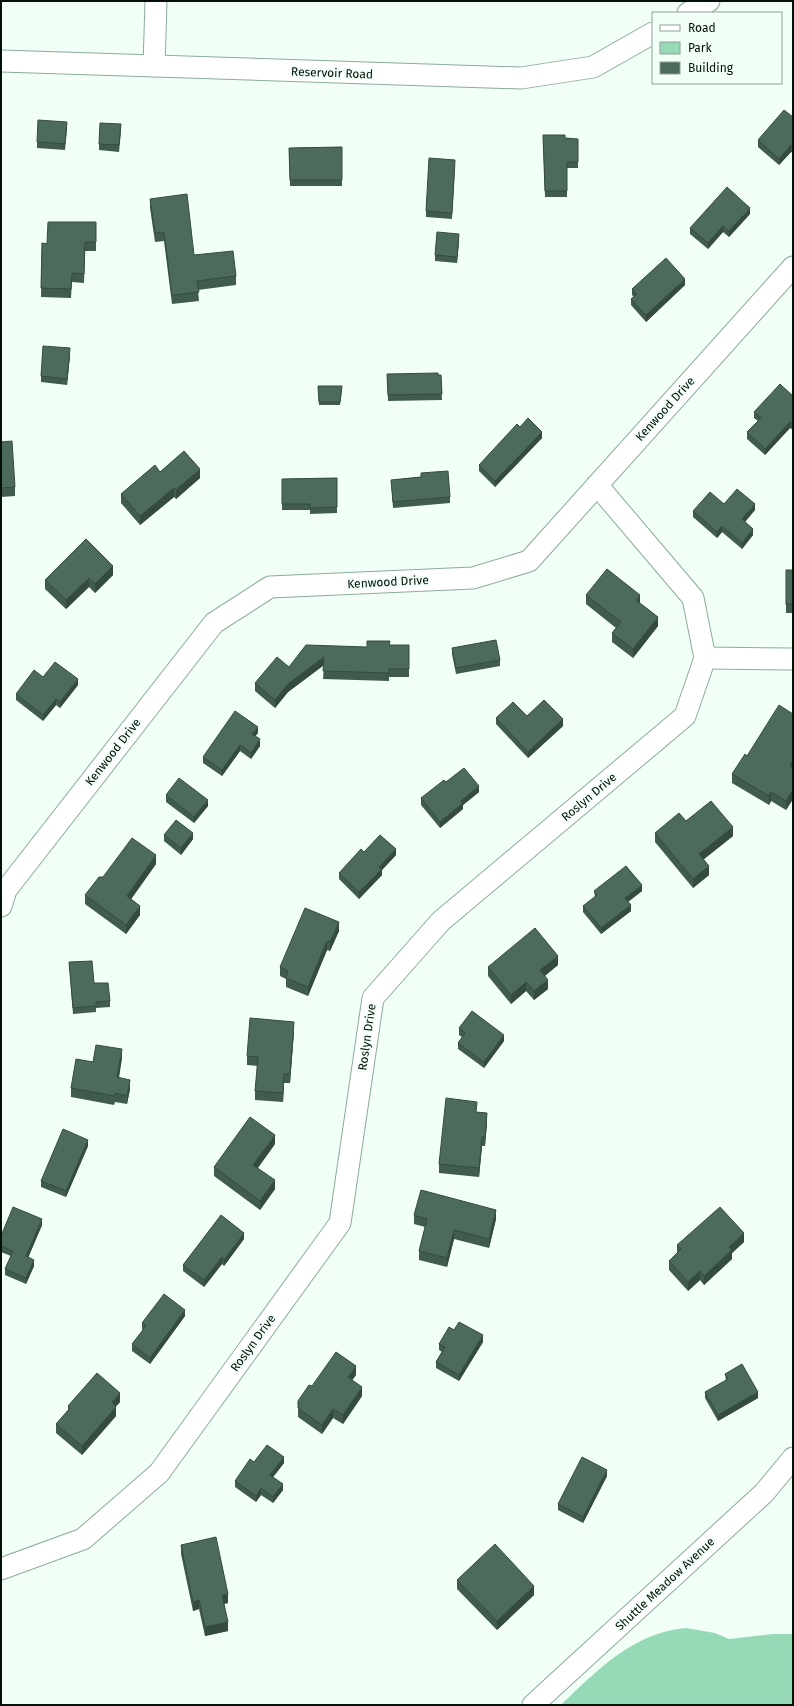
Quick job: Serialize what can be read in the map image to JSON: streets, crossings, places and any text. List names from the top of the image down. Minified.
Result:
{"streets":{"street":["Reservoir Road","Kenwood Drive","Roslyn Drive","Shuttle Meadow Avenue"]},"legend":["Road","Park","Building"]}
